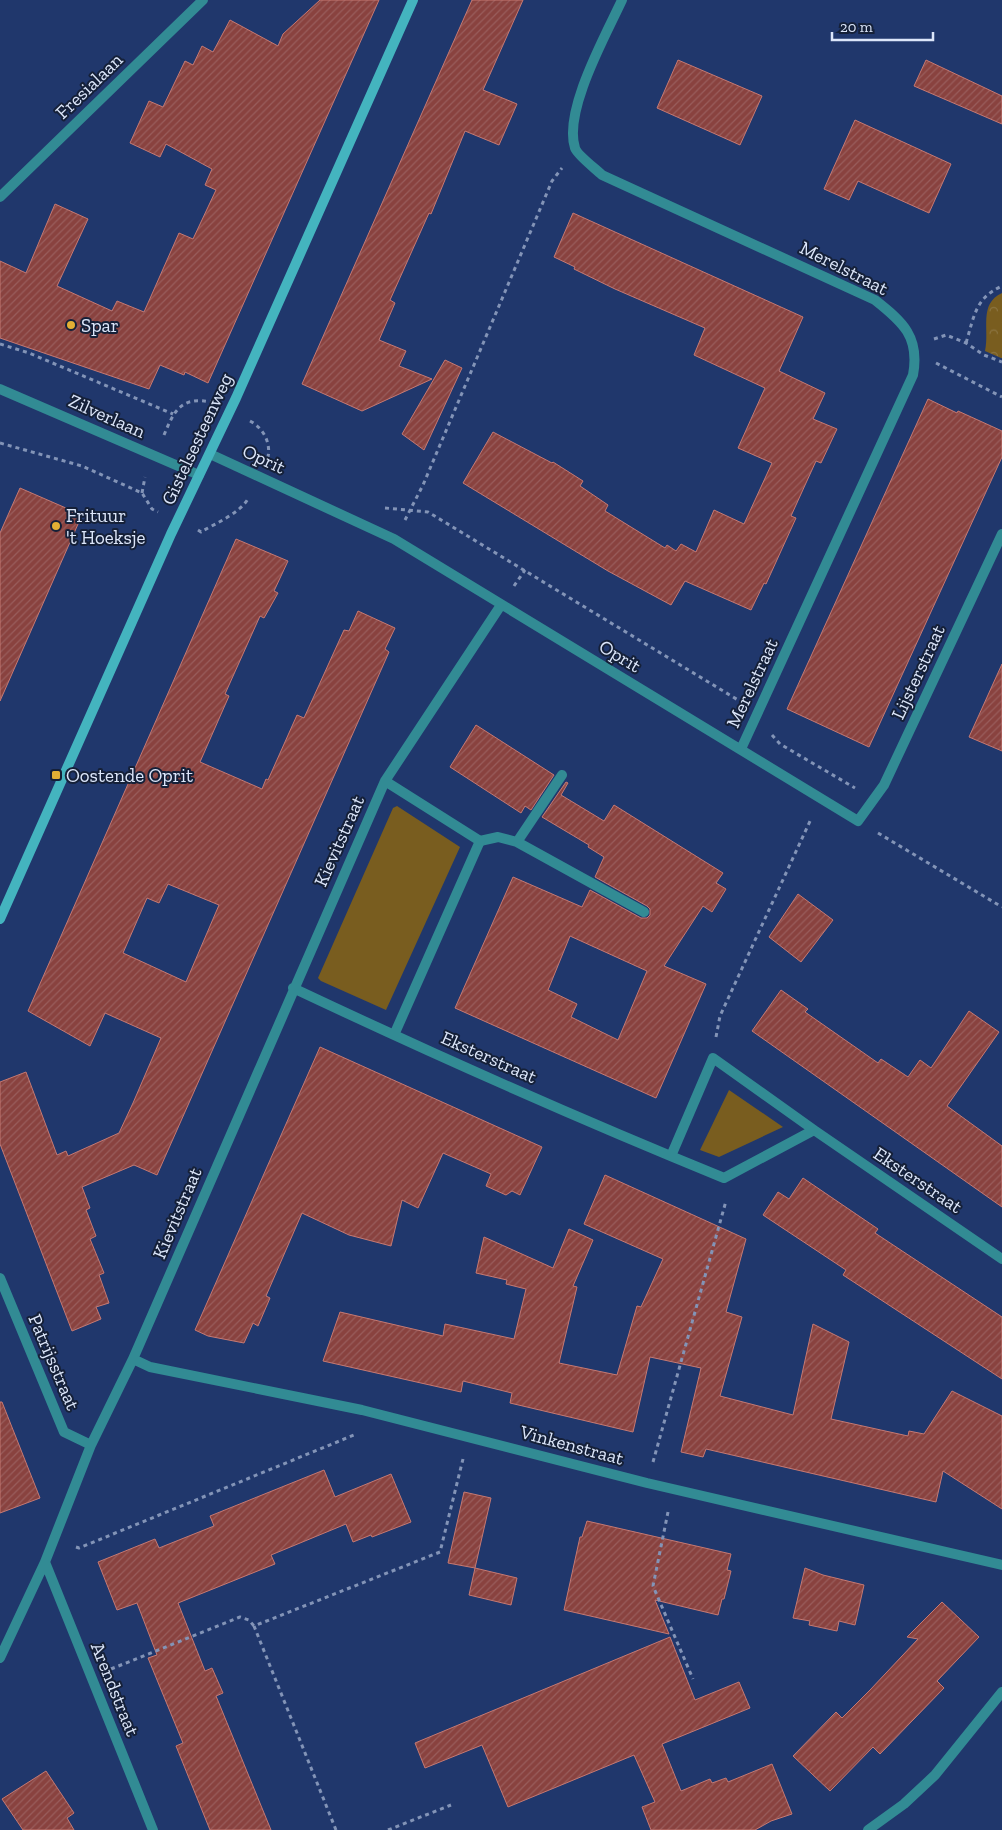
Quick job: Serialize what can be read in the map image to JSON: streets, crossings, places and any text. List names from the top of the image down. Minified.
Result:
{"streets":{"main road":["Gistelsesteenweg"],"street":["Fresialaan","Merelstraat","Zilverlaan","Oprit","Lijsterstraat","Kievitstraat","Eksterstraat","Patrijsstraat","Vinkenstraat","Arendstraat"]},"crossings":[["Merelstraat","Oprit"],["Zilverlaan","Gistelsesteenweg"],["Gistelsesteenweg","Oprit"],["Oprit","Lijsterstraat"],["Oprit","Kievitstraat"],["Kievitstraat","Eksterstraat"],["Kievitstraat","Patrijsstraat"],["Kievitstraat","Vinkenstraat"],["Kievitstraat","Arendstraat"]],"places":{"other":["Spar","Frituur 't Hoeksje"],"transit":["Oostende Oprit"]},"scale_bar":"20 m"}
